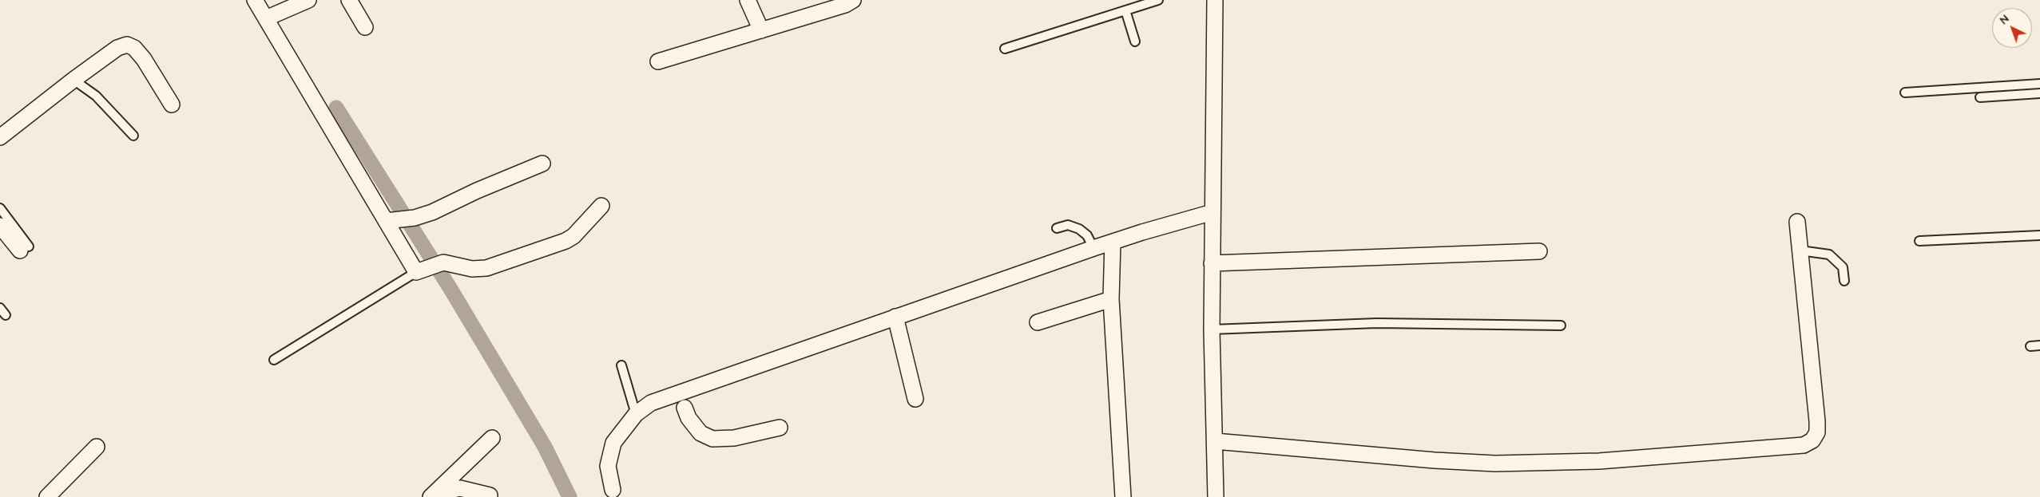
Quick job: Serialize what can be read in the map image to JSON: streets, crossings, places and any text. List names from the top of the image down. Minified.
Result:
{"north":"top left"}
